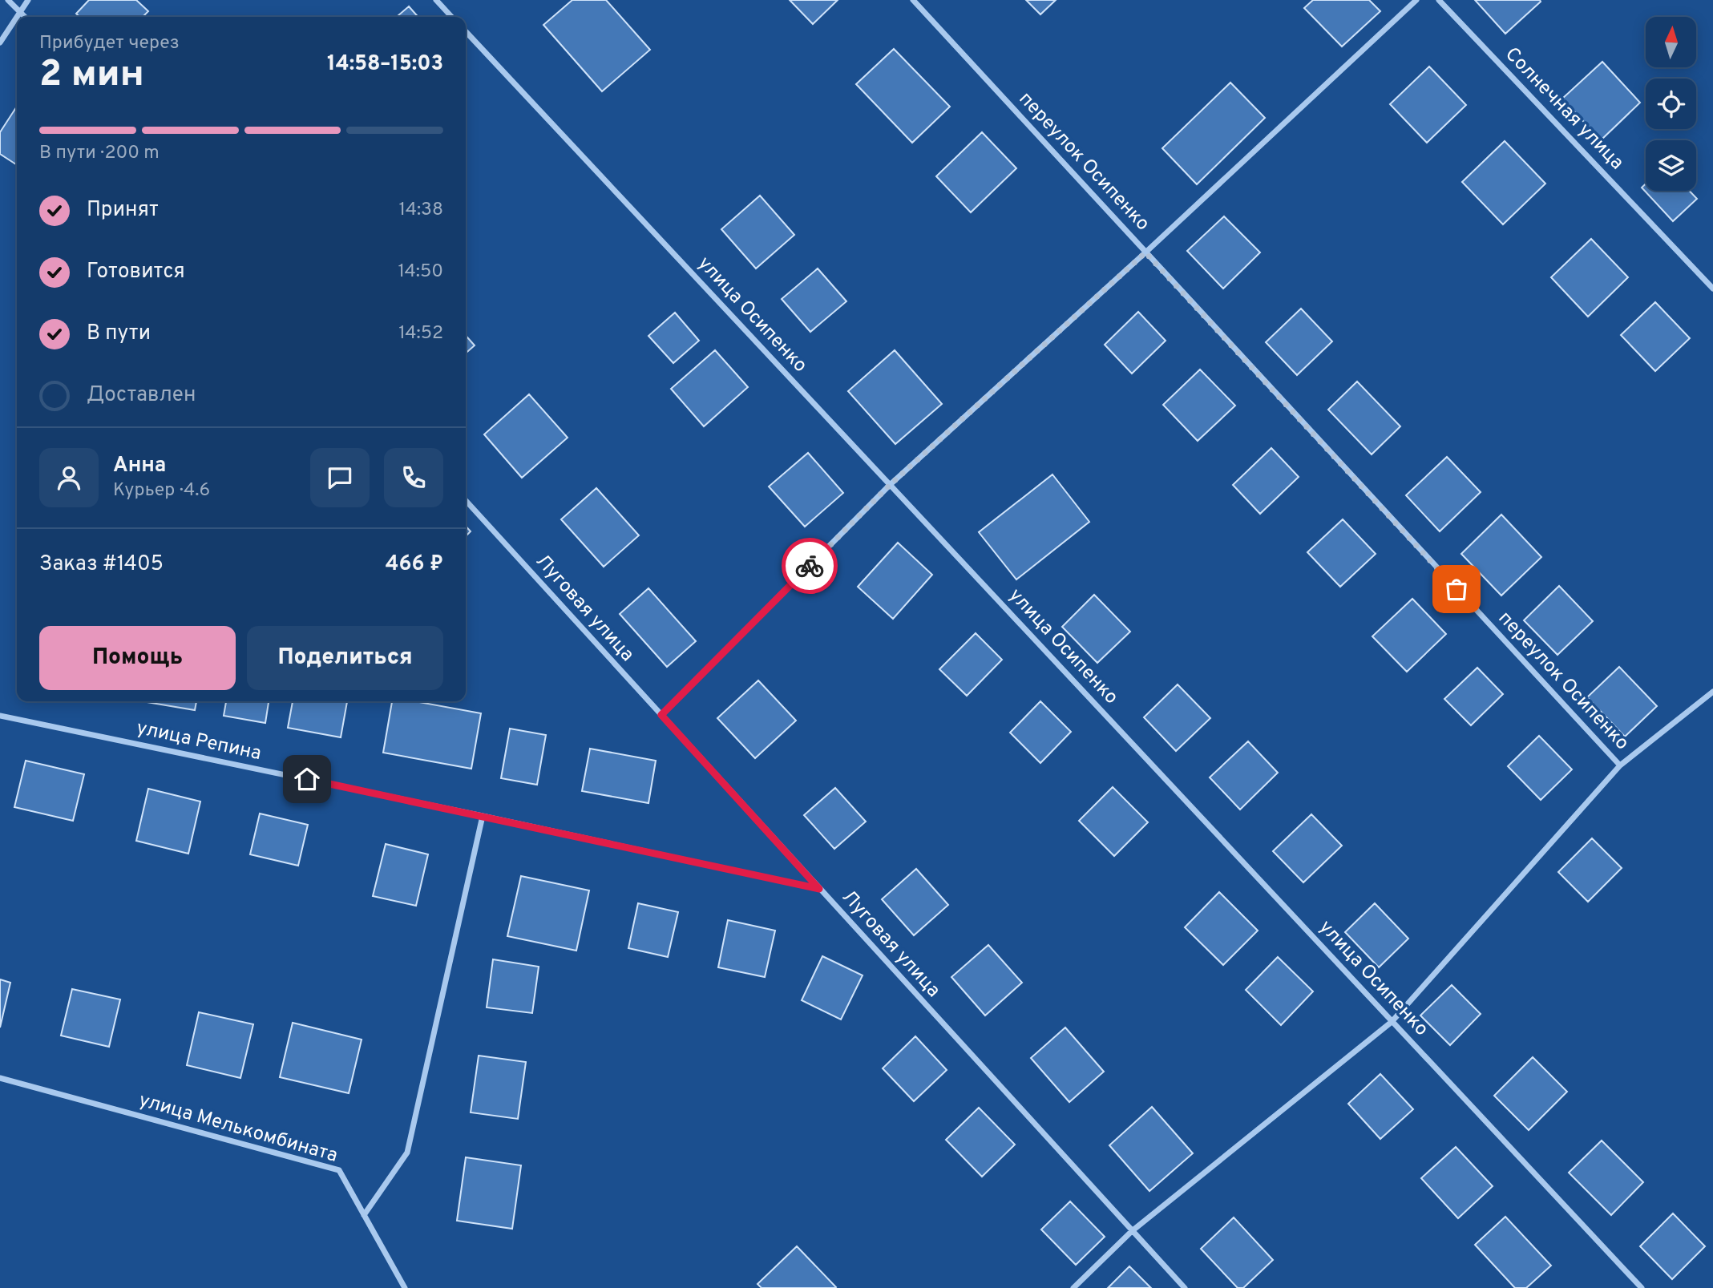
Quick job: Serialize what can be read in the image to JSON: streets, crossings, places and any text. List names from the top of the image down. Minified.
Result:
{"streets":{"street":["Солнечная улица","переулок Осипенко","улица Осипенко","Луговая улица","улица Репина","улица Мелькомбината"]},"crossings":[["Луговая улица","улица Репина"]],"north":"top","page":{"heading":["2 мин","Прибудет через","14:58–15:03"],"panel":["Анна","Курьер · 4.6","Заказ #1405","466 ₽"],"bar":"В пути · 200 m","list":[["Принят","14:38"],["Готовится","14:50"],["В пути","14:52"],"Доставлен"],"buttons":["Помощь","Поделиться"]}}
